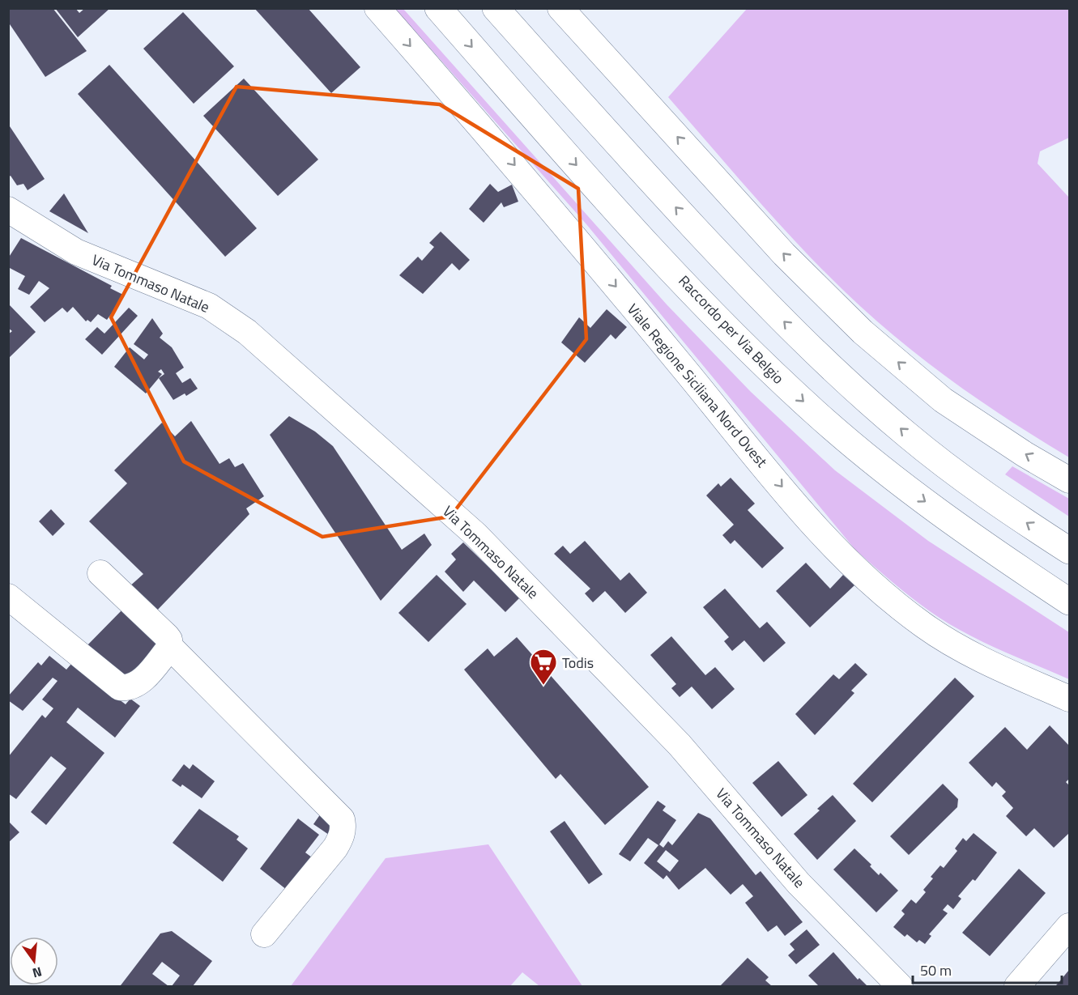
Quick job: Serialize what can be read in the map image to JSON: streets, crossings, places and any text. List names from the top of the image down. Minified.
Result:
{"streets":{"highway":["Raccordo per Via Belgio"],"street":["Via Tommaso Natale","Viale Regione Siciliana Nord Ovest"]},"places":{"supermarket":["Todis"]},"scale_bar":"50 m","north":"bottom"}
